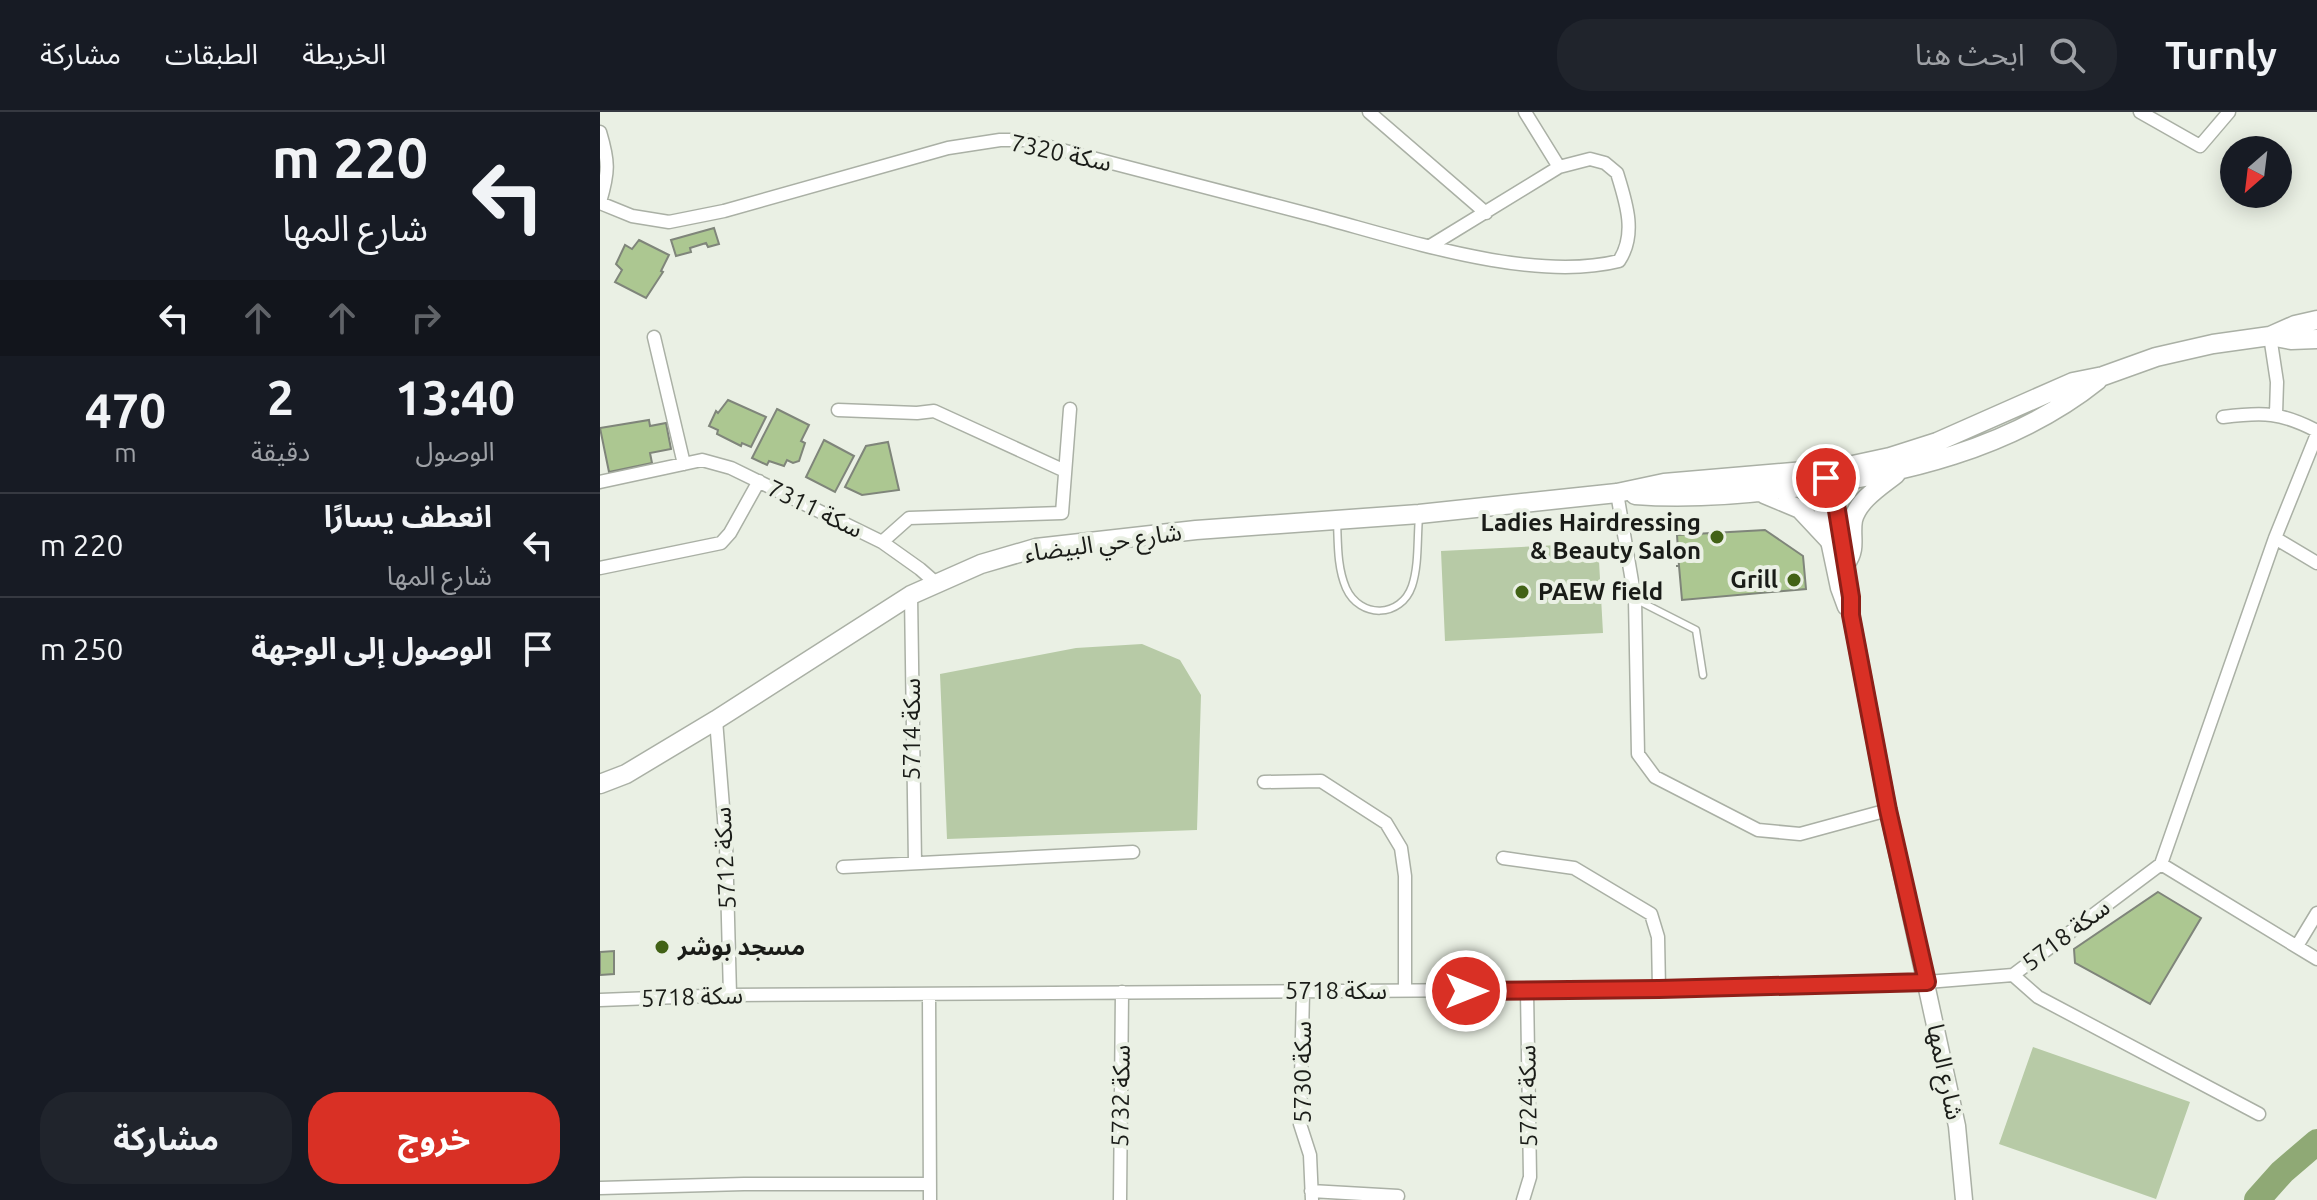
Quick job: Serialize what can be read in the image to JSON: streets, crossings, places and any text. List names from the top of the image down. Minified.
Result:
{"streets":{"main road":["شارع حي البيضاء"],"street":["سكة 7320","سكة 7311","سكة 5714","سكة 5712","سكة 5718","سكة 5730","شارع المها","سكة 5732","سكة 5724"]},"crossings":[["سكة 7311","شارع حي البيضاء"],["شارع حي البيضاء","سكة 5714"],["شارع حي البيضاء","سكة 5712"],["سكة 5712","سكة 5718"],["سكة 5718","سكة 5730"],["سكة 5718","شارع المها"],["سكة 5718","سكة 5732"],["سكة 5718","سكة 5724"]],"places":["Ladies Hairdressing & Beauty Salon","Grill","PAEW field","مسجد بوشر"],"north":"bottom left","page":{"header":"Turnly","search":"ابحث هنا","nav":["الخريطة","الطبقات","مشاركة"],"turn":["220 m","شارع المها"],"eta":["13:40","الوصول","2","دقيقة","470","m"],"list":[{"name":"انعطف يسارًا","note":"شارع المها","value":"220 m"},{"name":"الوصول إلى الوجهة","value":"250 m"}],"buttons":["خروج","مشاركة"]}}
